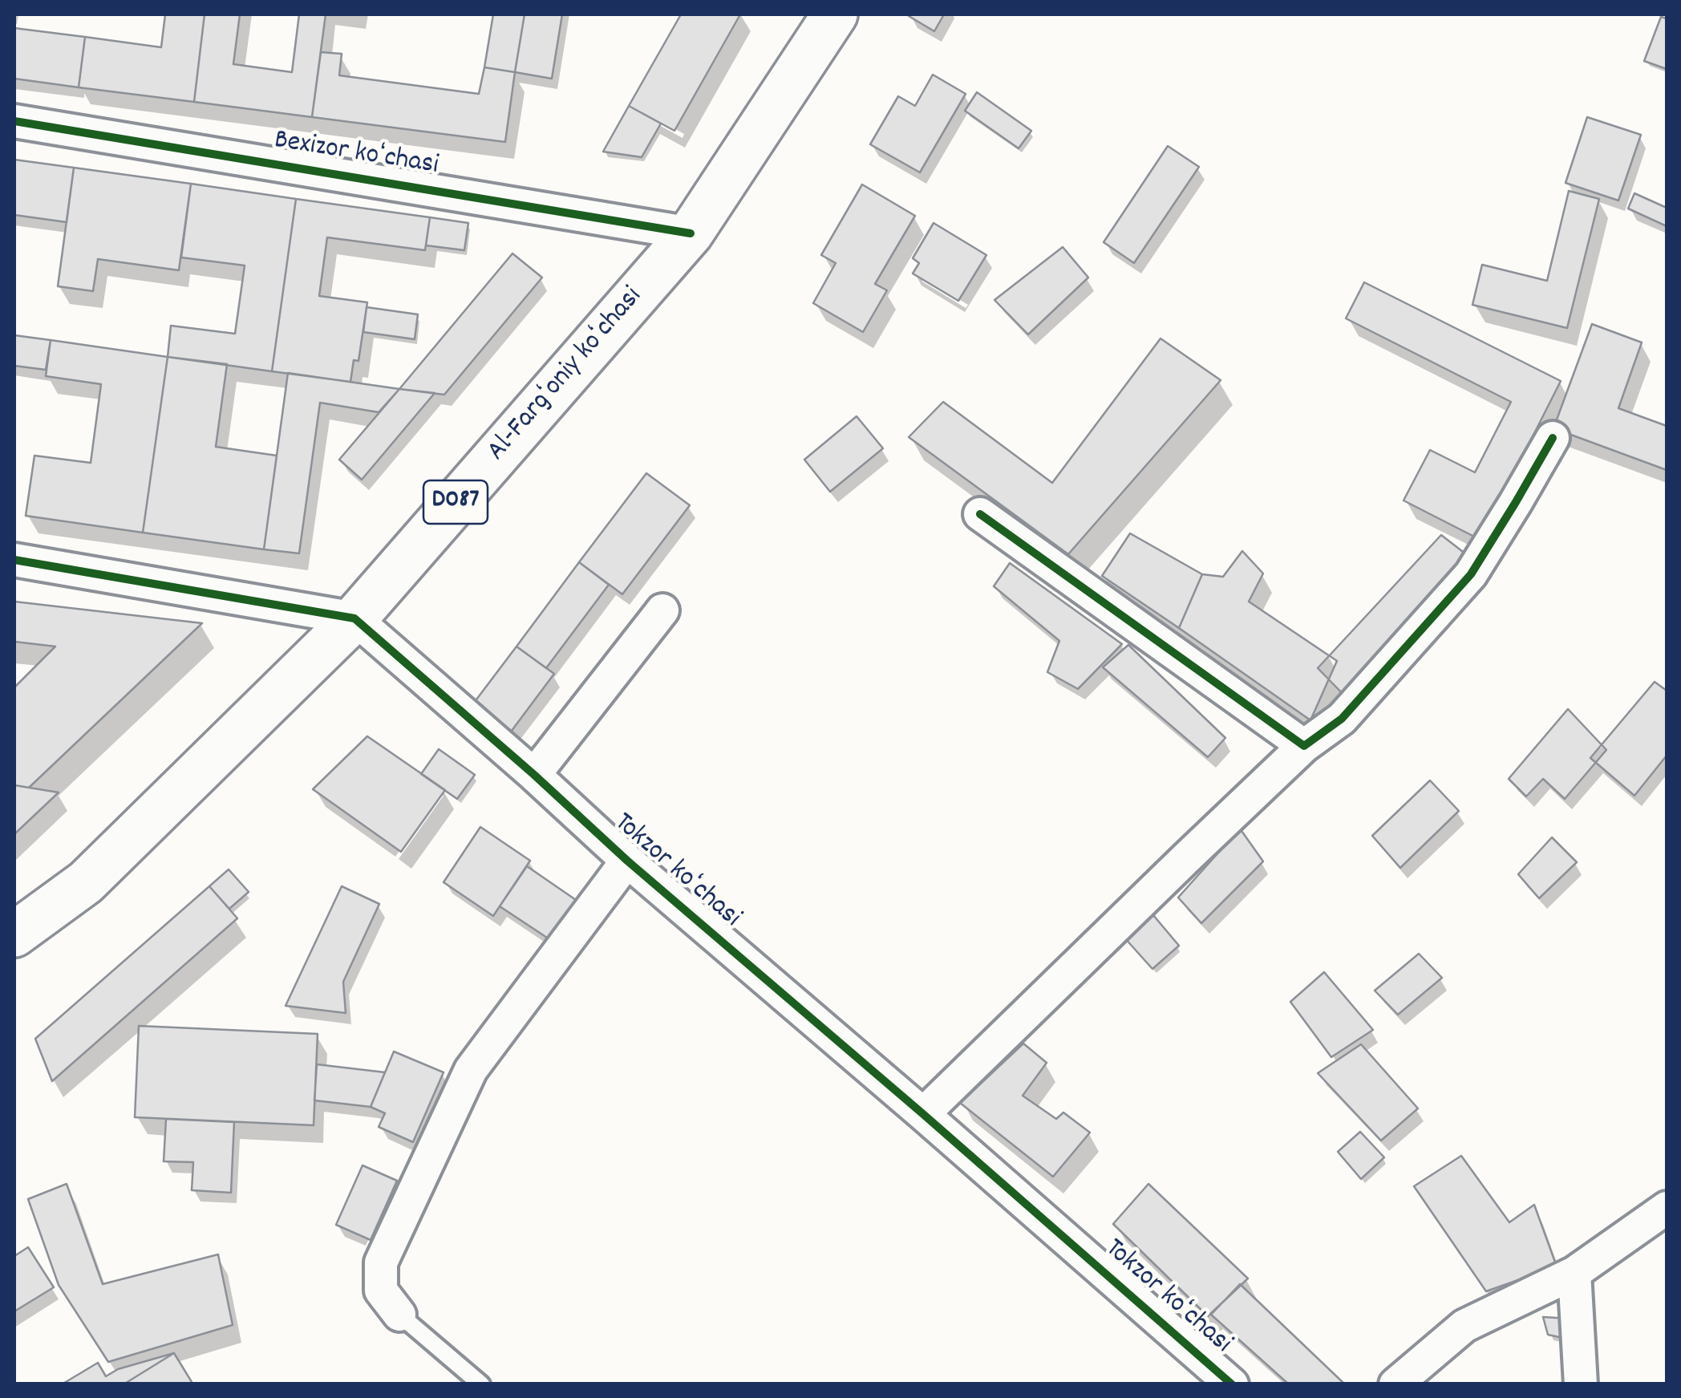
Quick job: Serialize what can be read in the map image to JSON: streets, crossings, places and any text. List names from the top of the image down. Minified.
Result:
{"streets":{"main road":["Al-Fargʻoniy koʻchasi","D087"],"street":["Bexizor koʻchasi","Tokzor koʻchasi"]},"crossings":[["Bexizor koʻchasi","Al-Fargʻoniy koʻchasi"],["Al-Fargʻoniy koʻchasi","Tokzor koʻchasi"]]}
